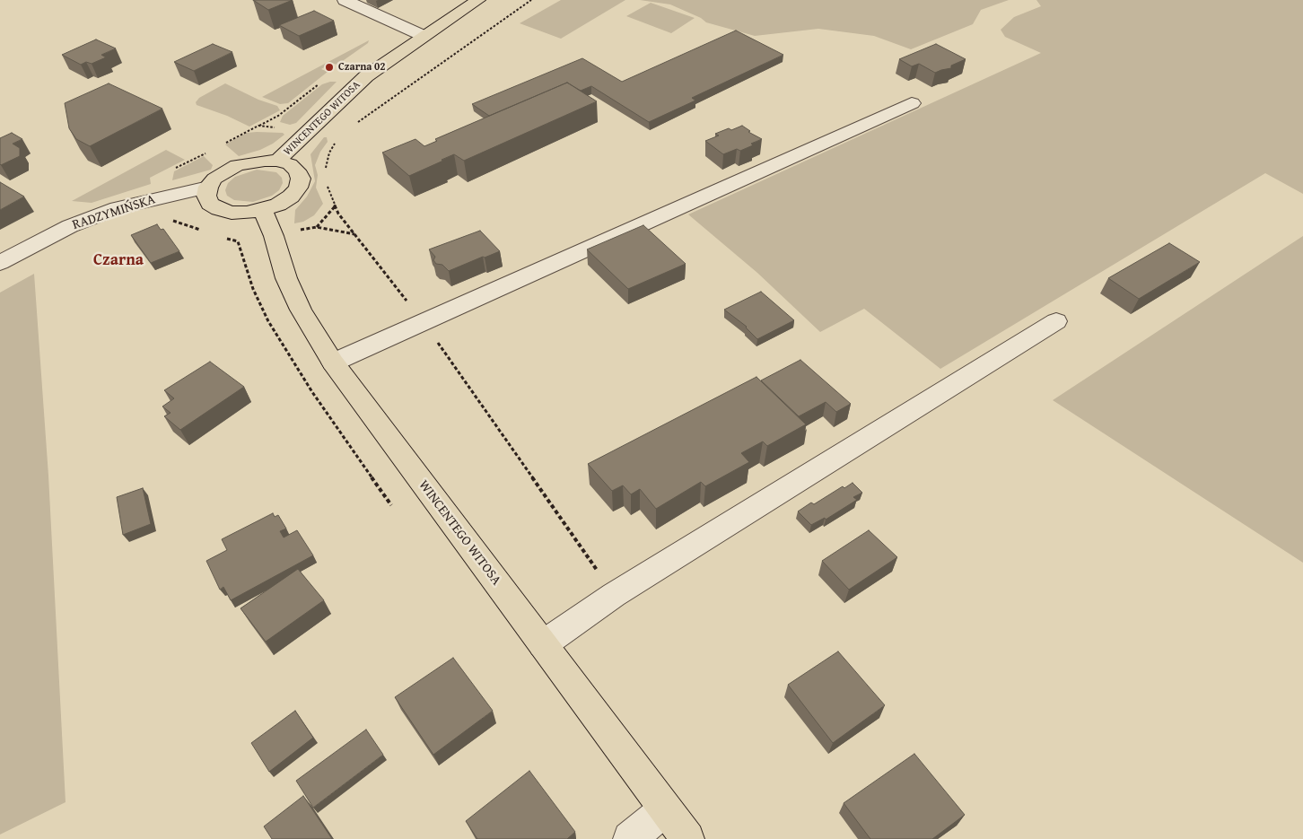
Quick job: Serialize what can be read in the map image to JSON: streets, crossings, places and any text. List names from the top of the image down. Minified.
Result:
{"streets":{"main road":["WINCENTEGO WITOSA"],"street":["RADZYMIŃSKA"]},"districts":["Czarna"],"places":["Czarna 02"]}
